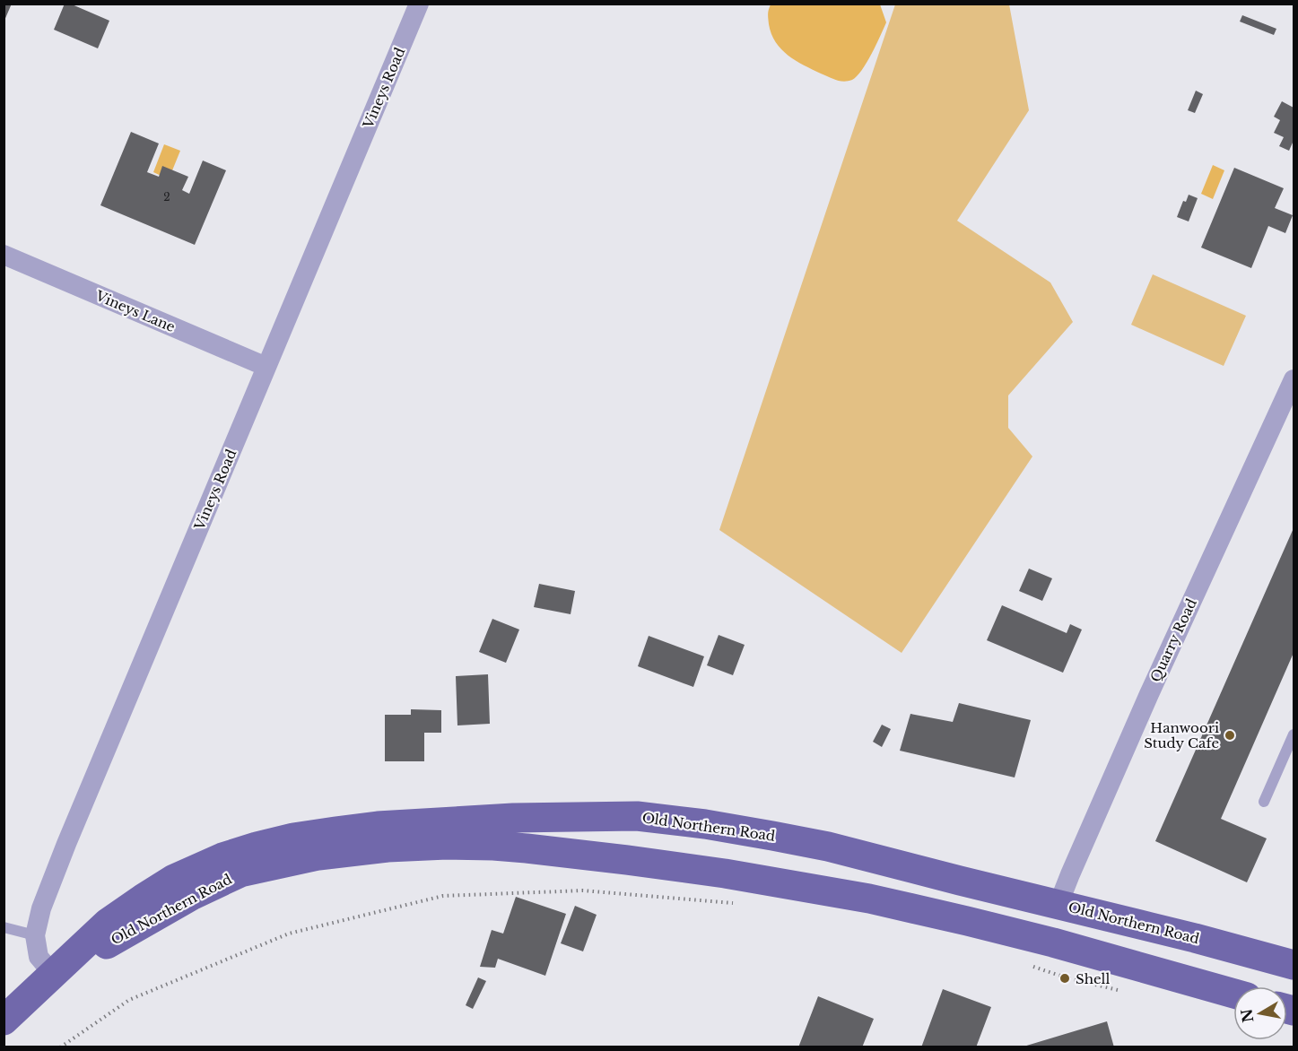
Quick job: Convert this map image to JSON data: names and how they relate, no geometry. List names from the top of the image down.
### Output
{
  "streets": {
    "main road": ["Old Northern Road"],
    "street": ["Vineys Road", "Vineys Lane", "Quarry Road"]
  },
  "crossings": [
    ["Vineys Road", "Vineys Lane"],
    ["Vineys Road", "Old Northern Road"],
    ["Quarry Road", "Old Northern Road"]
  ],
  "places": ["Hanwoori Study Cafe", "Shell"],
  "house_numbers": ["2"],
  "north": "left"
}
